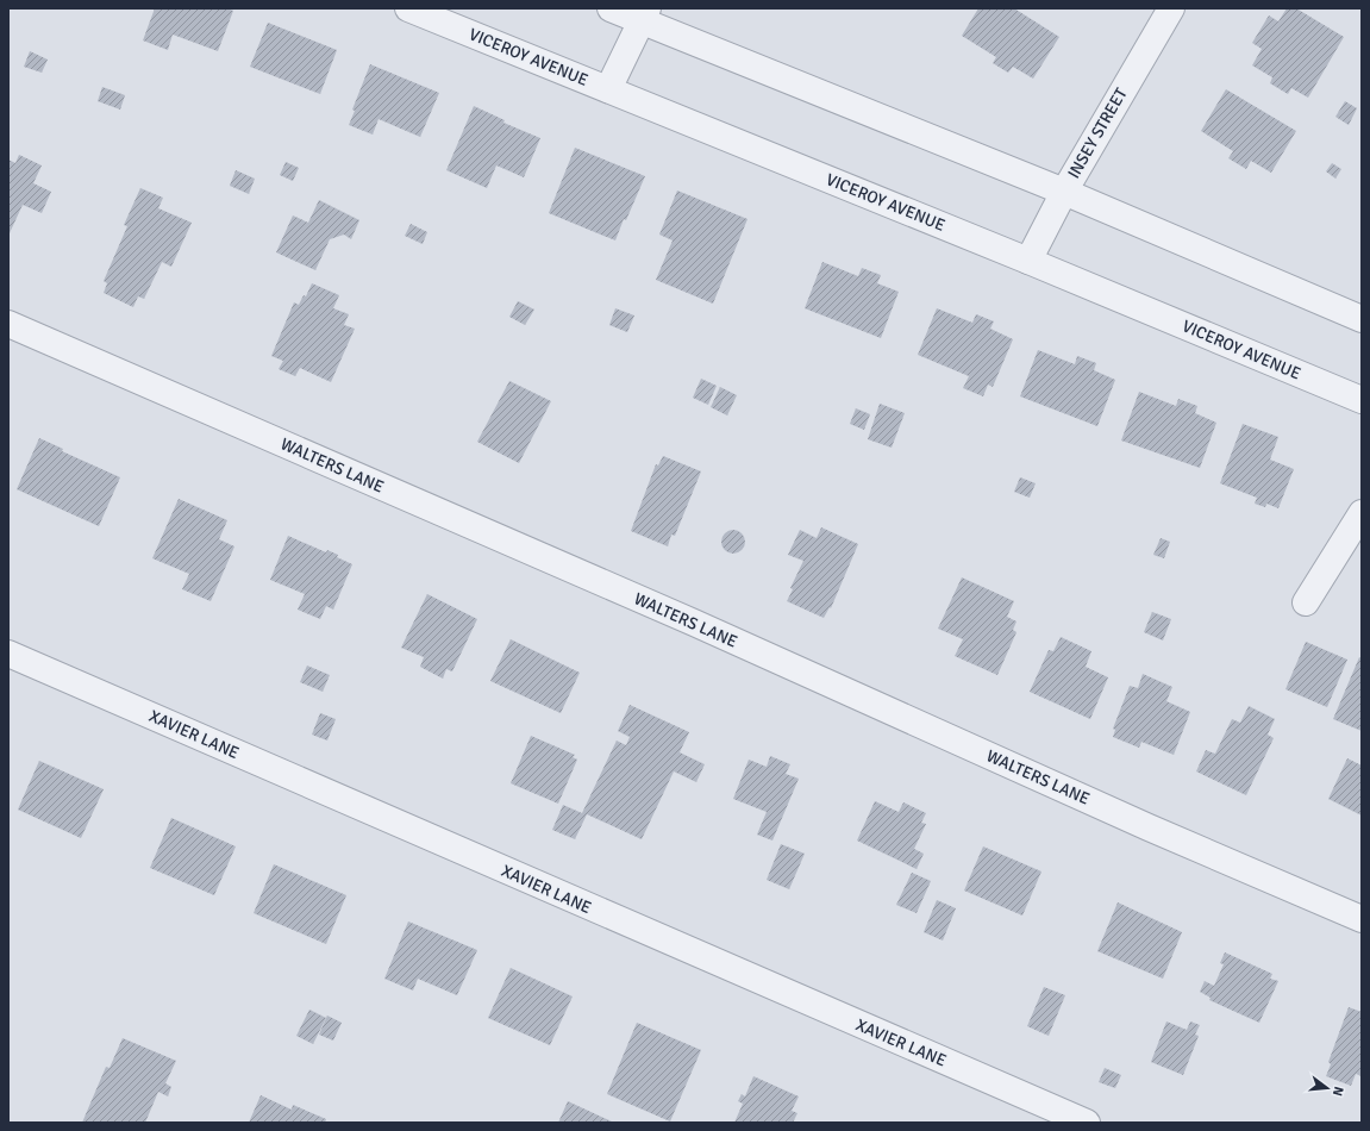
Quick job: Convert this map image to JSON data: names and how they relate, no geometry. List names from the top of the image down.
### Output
{
  "streets": {
    "street": [
      "VICEROY AVENUE",
      "INSEY STREET",
      "WALTERS LANE",
      "XAVIER LANE"
    ]
  },
  "crossings": [
    ["VICEROY AVENUE", "INSEY STREET"]
  ],
  "north": "right"
}
